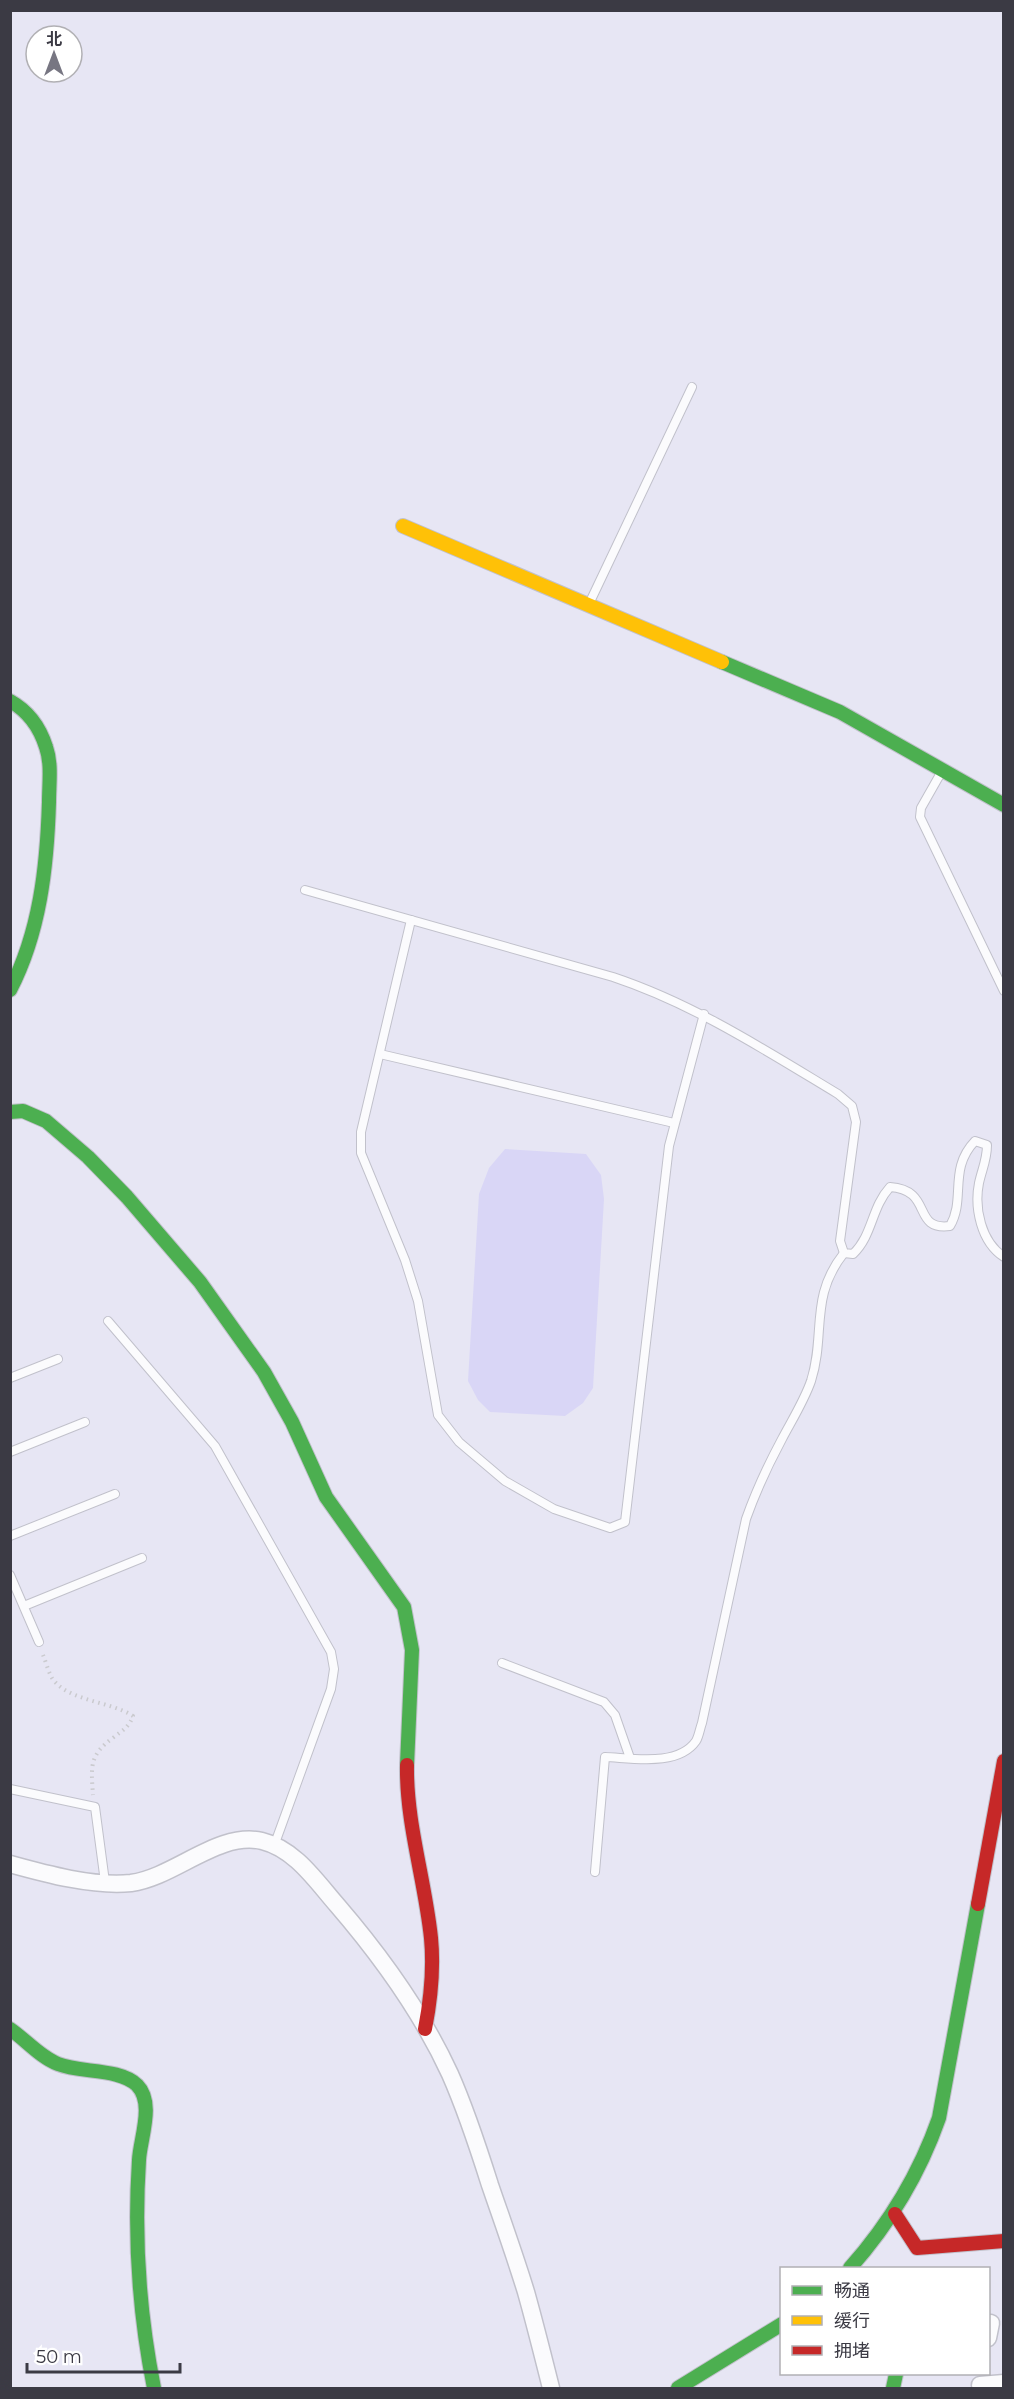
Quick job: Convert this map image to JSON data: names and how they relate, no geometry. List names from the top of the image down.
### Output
{
  "legend": ["畅通", "缓行", "拥堵"],
  "scale_bar": "50 m",
  "north": "top"
}
